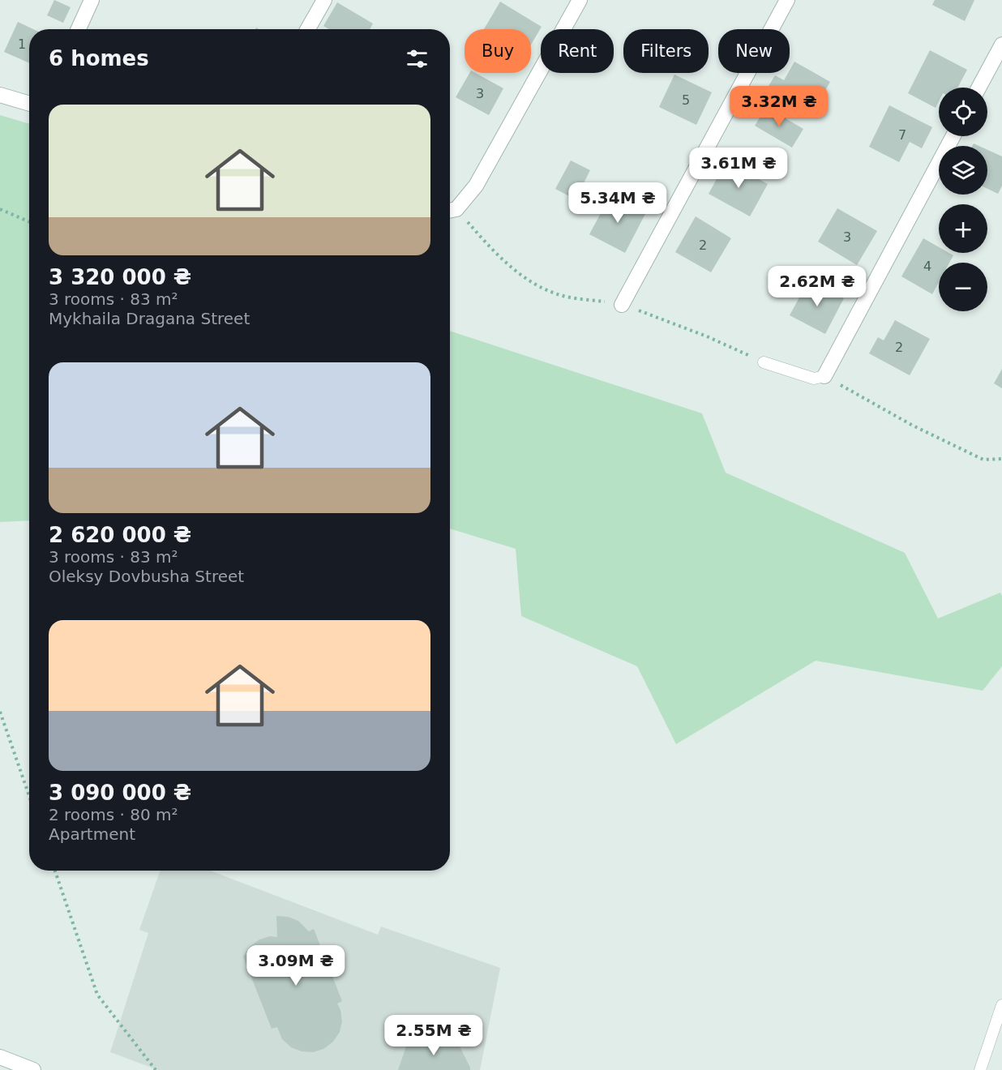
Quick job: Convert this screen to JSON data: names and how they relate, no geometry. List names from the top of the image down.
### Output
{
  "house_numbers": [
    "1",
    "3",
    "5",
    "7",
    "3",
    "2",
    "4",
    "2"
  ],
  "page": {
    "chip": [
      "Buy",
      "Rent",
      "Filters",
      "New"
    ],
    "heading": "6 homes",
    "price": [
      "3.32M ₴",
      "3.61M ₴",
      "5.34M ₴",
      "2.62M ₴",
      "3.09M ₴",
      "2.55M ₴"
    ],
    "map_buttons": ["+", "−"],
    "list": [
      {
        "name": "3 320 000 ₴",
        "note": "3 rooms · 83 m² · Mykhaila Dragana Street"
      },
      {
        "name": "2 620 000 ₴",
        "note": "3 rooms · 83 m² · Oleksy Dovbusha Street"
      },
      {
        "name": "3 090 000 ₴",
        "note": "2 rooms · 80 m² · Apartment"
      }
    ]
  }
}
